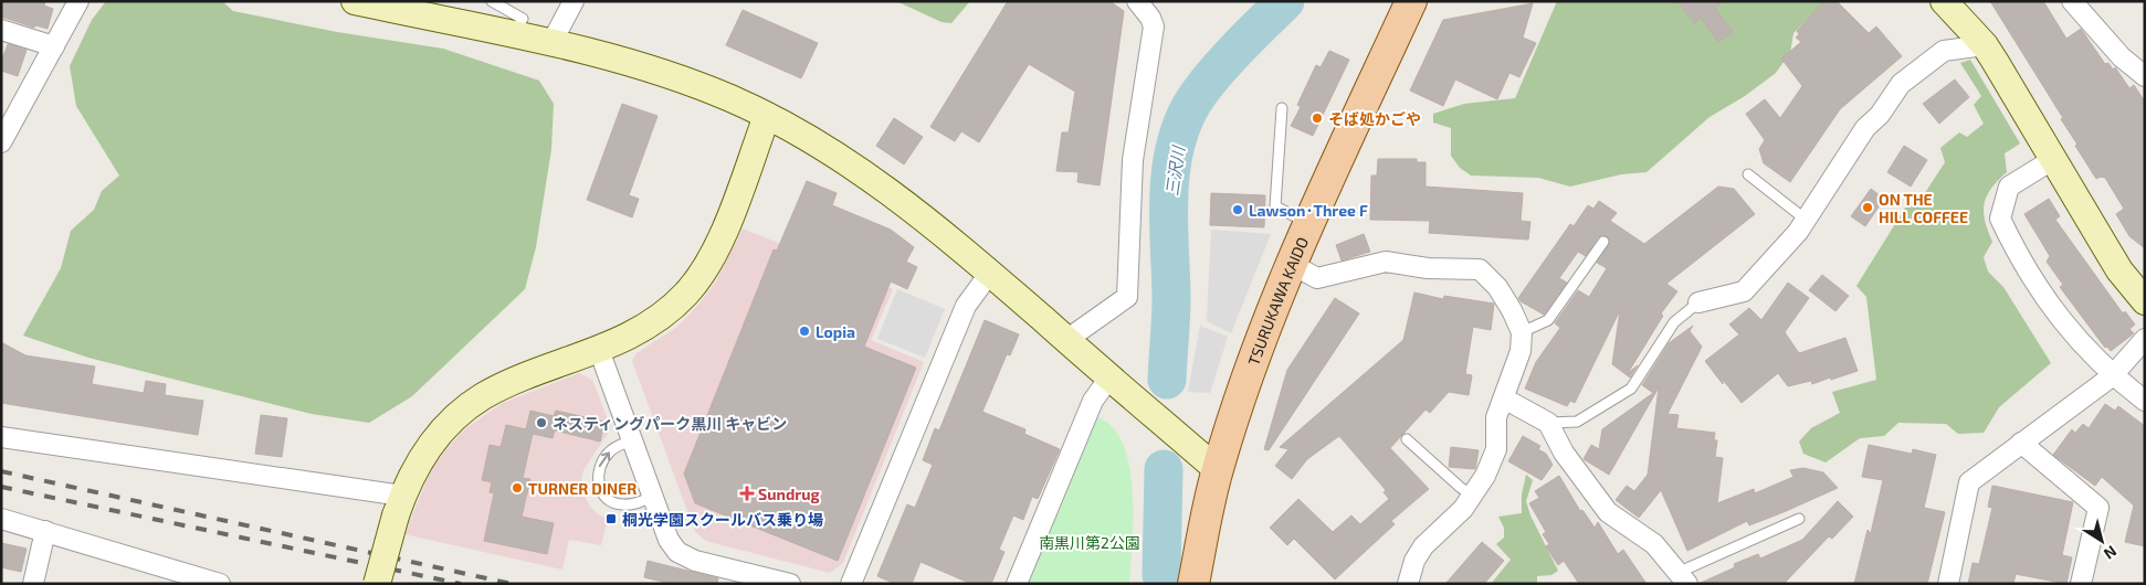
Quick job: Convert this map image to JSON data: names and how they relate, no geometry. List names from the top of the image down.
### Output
{
  "streets": {
    "main road": ["TSURUKAWA KAIDO"]
  },
  "water": ["三沢川"],
  "parks": ["南黒川第2公園"],
  "places": {
    "other": [
      "そば処かごや",
      "ON THE HILL COFFEE",
      "Lawson･Three F",
      "Lopia",
      "ネスティングパーク黒川 キャビン",
      "TURNER DINER"
    ],
    "health": ["Sundrug"],
    "transit": ["桐光学園スクールバス乗り場"]
  },
  "north": "bottom right"
}
